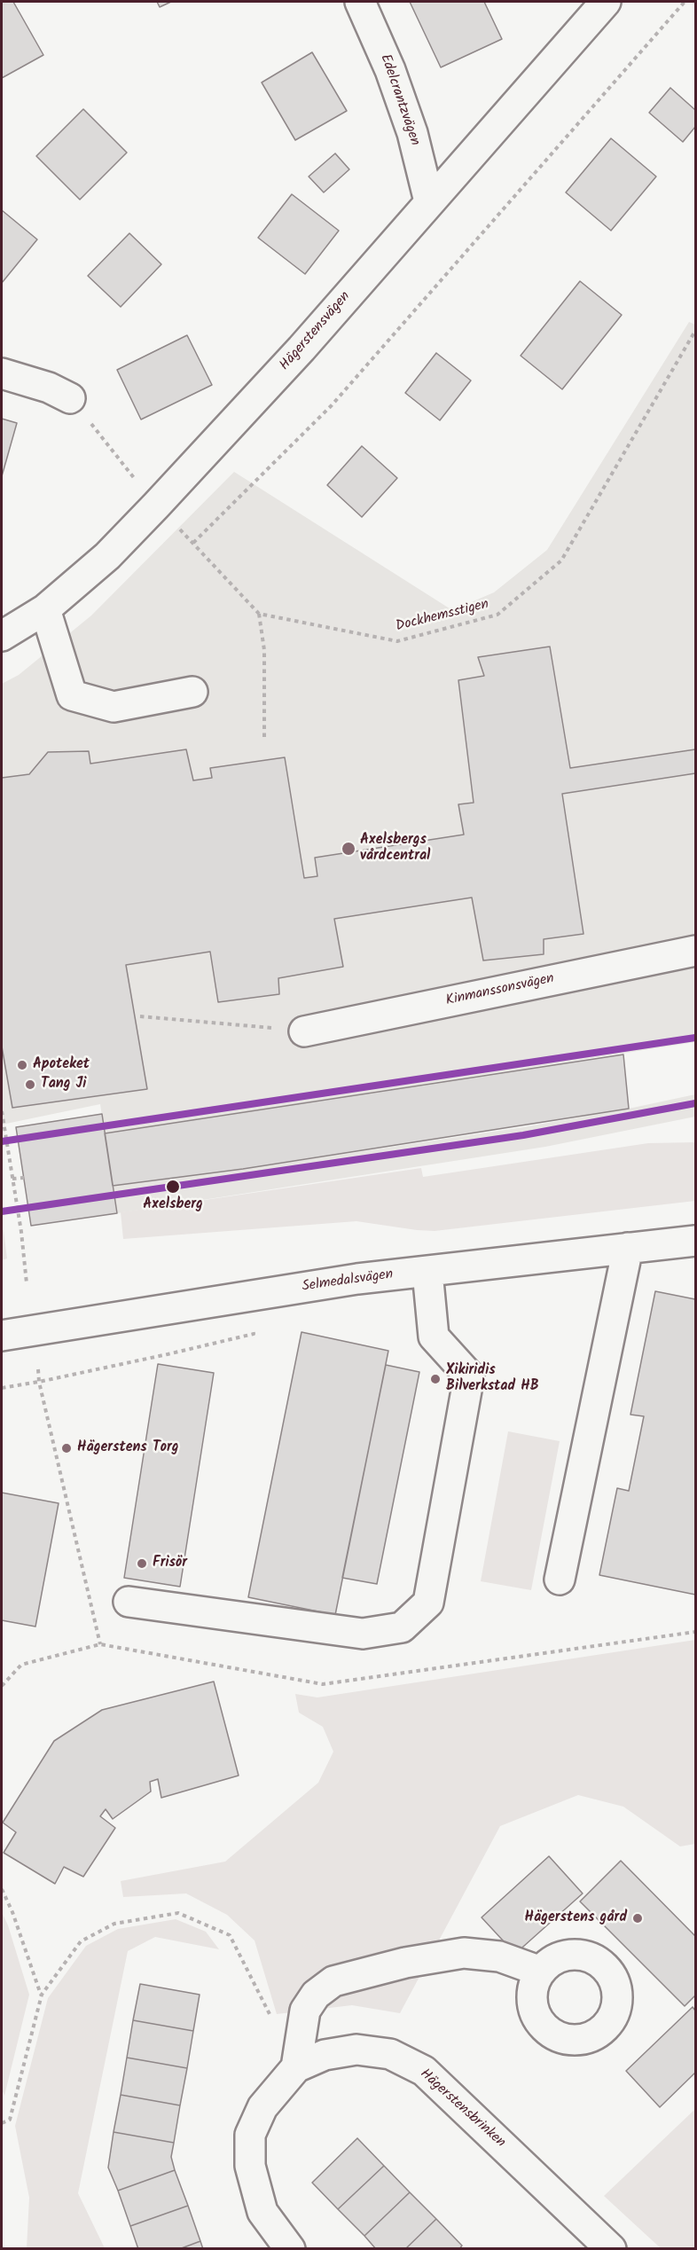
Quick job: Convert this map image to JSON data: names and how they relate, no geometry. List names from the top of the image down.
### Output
{
  "streets": {
    "street": [
      "Edelcrantzvägen",
      "Hägerstensvägen",
      "Kinmanssonsvägen",
      "Selmedalsvägen",
      "Hägerstensbrinken"
    ],
    "path": ["Dockhemsstigen"]
  },
  "crossings": [
    ["Edelcrantzvägen", "Hägerstensvägen"]
  ],
  "places": [
    "Axelsbergs vårdcentral",
    "Apoteket",
    "Tang Ji",
    "Axelsberg",
    "Xikiridis Bilverkstad HB",
    "Hägerstens Torg",
    "Frisör",
    "Hägerstens gård"
  ]
}
